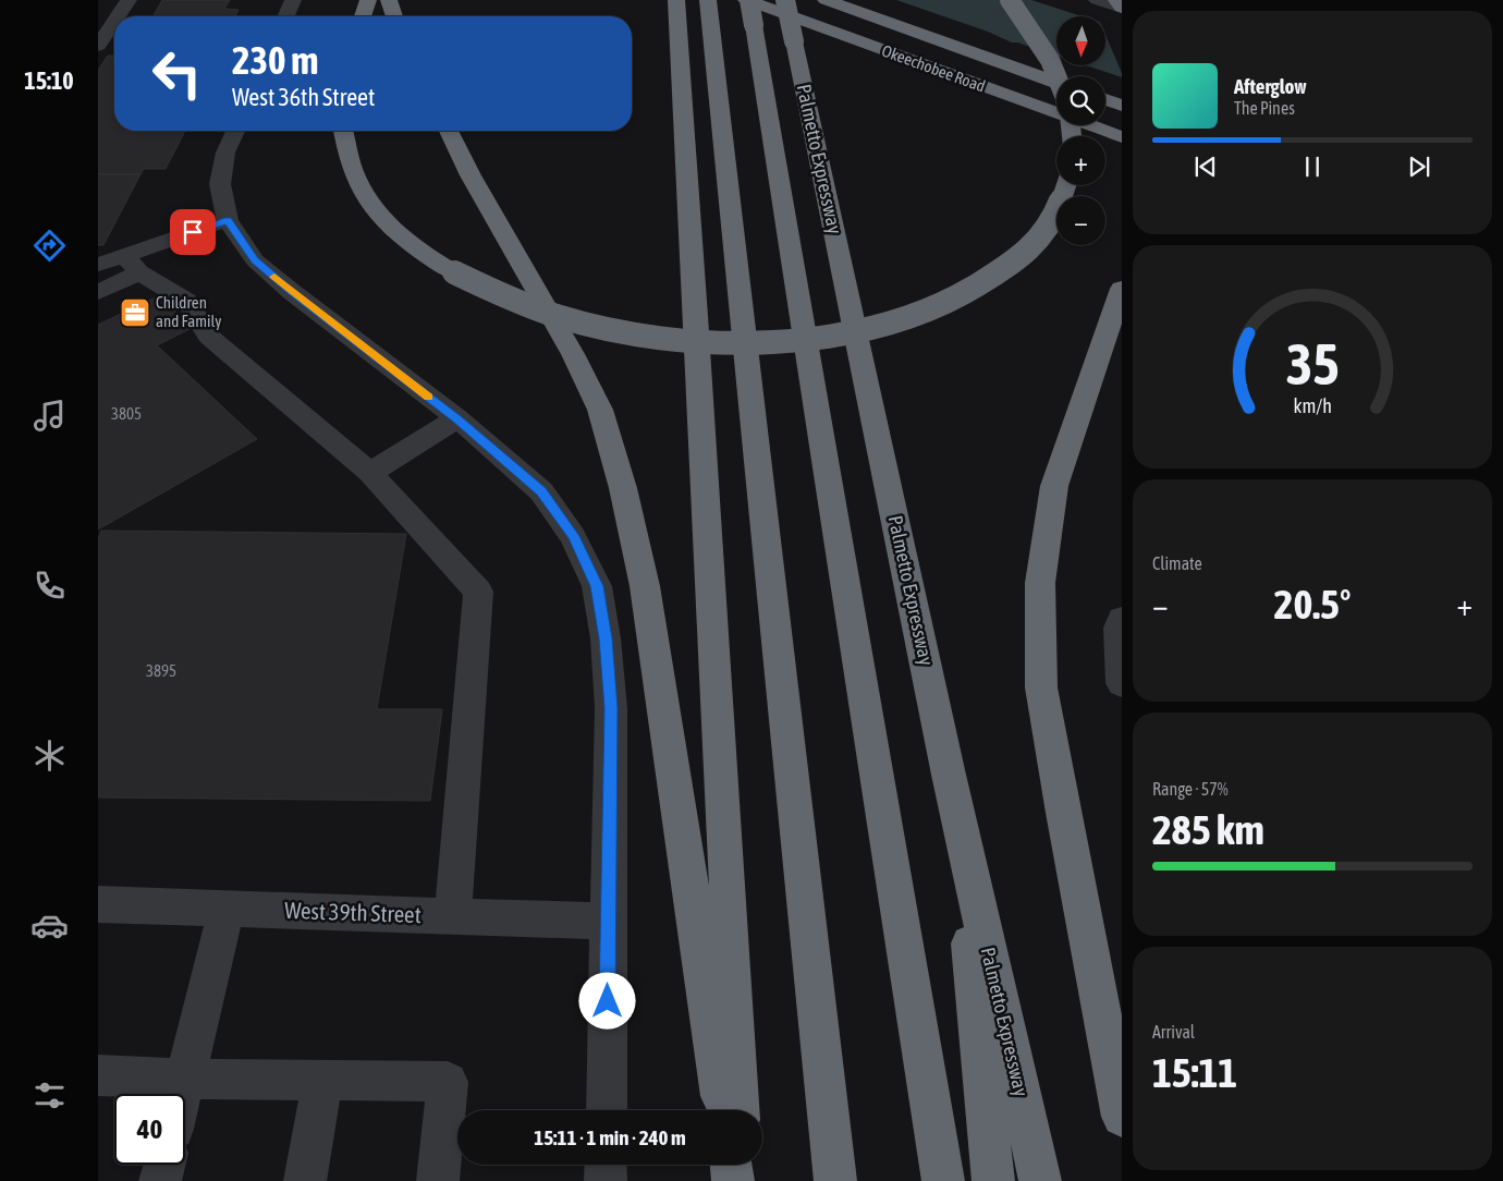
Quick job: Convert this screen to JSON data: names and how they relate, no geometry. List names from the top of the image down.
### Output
{
  "streets": {
    "highway": ["Okeechobee Road", "Palmetto Expressway"],
    "street": ["West 39th Street"]
  },
  "places": {
    "office": ["Children and Family"]
  },
  "house_numbers": ["3805", "3895"],
  "north": "bottom",
  "page": {
    "tabs": "15:10",
    "map_buttons": ["+", "−"],
    "turn": ["230 m", "West 36th Street"],
    "song": ["Afterglow", "The Pines"],
    "tile": [
      "Climate",
      ["Range · 57%", "285 km"],
      ["Arrival", "15:11"]
    ],
    "heat": ["−", "20.5°", "+"],
    "limit": "40",
    "trip": "15:11 · 1 min · 240 m",
    "gauge": ["35", "km/h"]
  }
}
